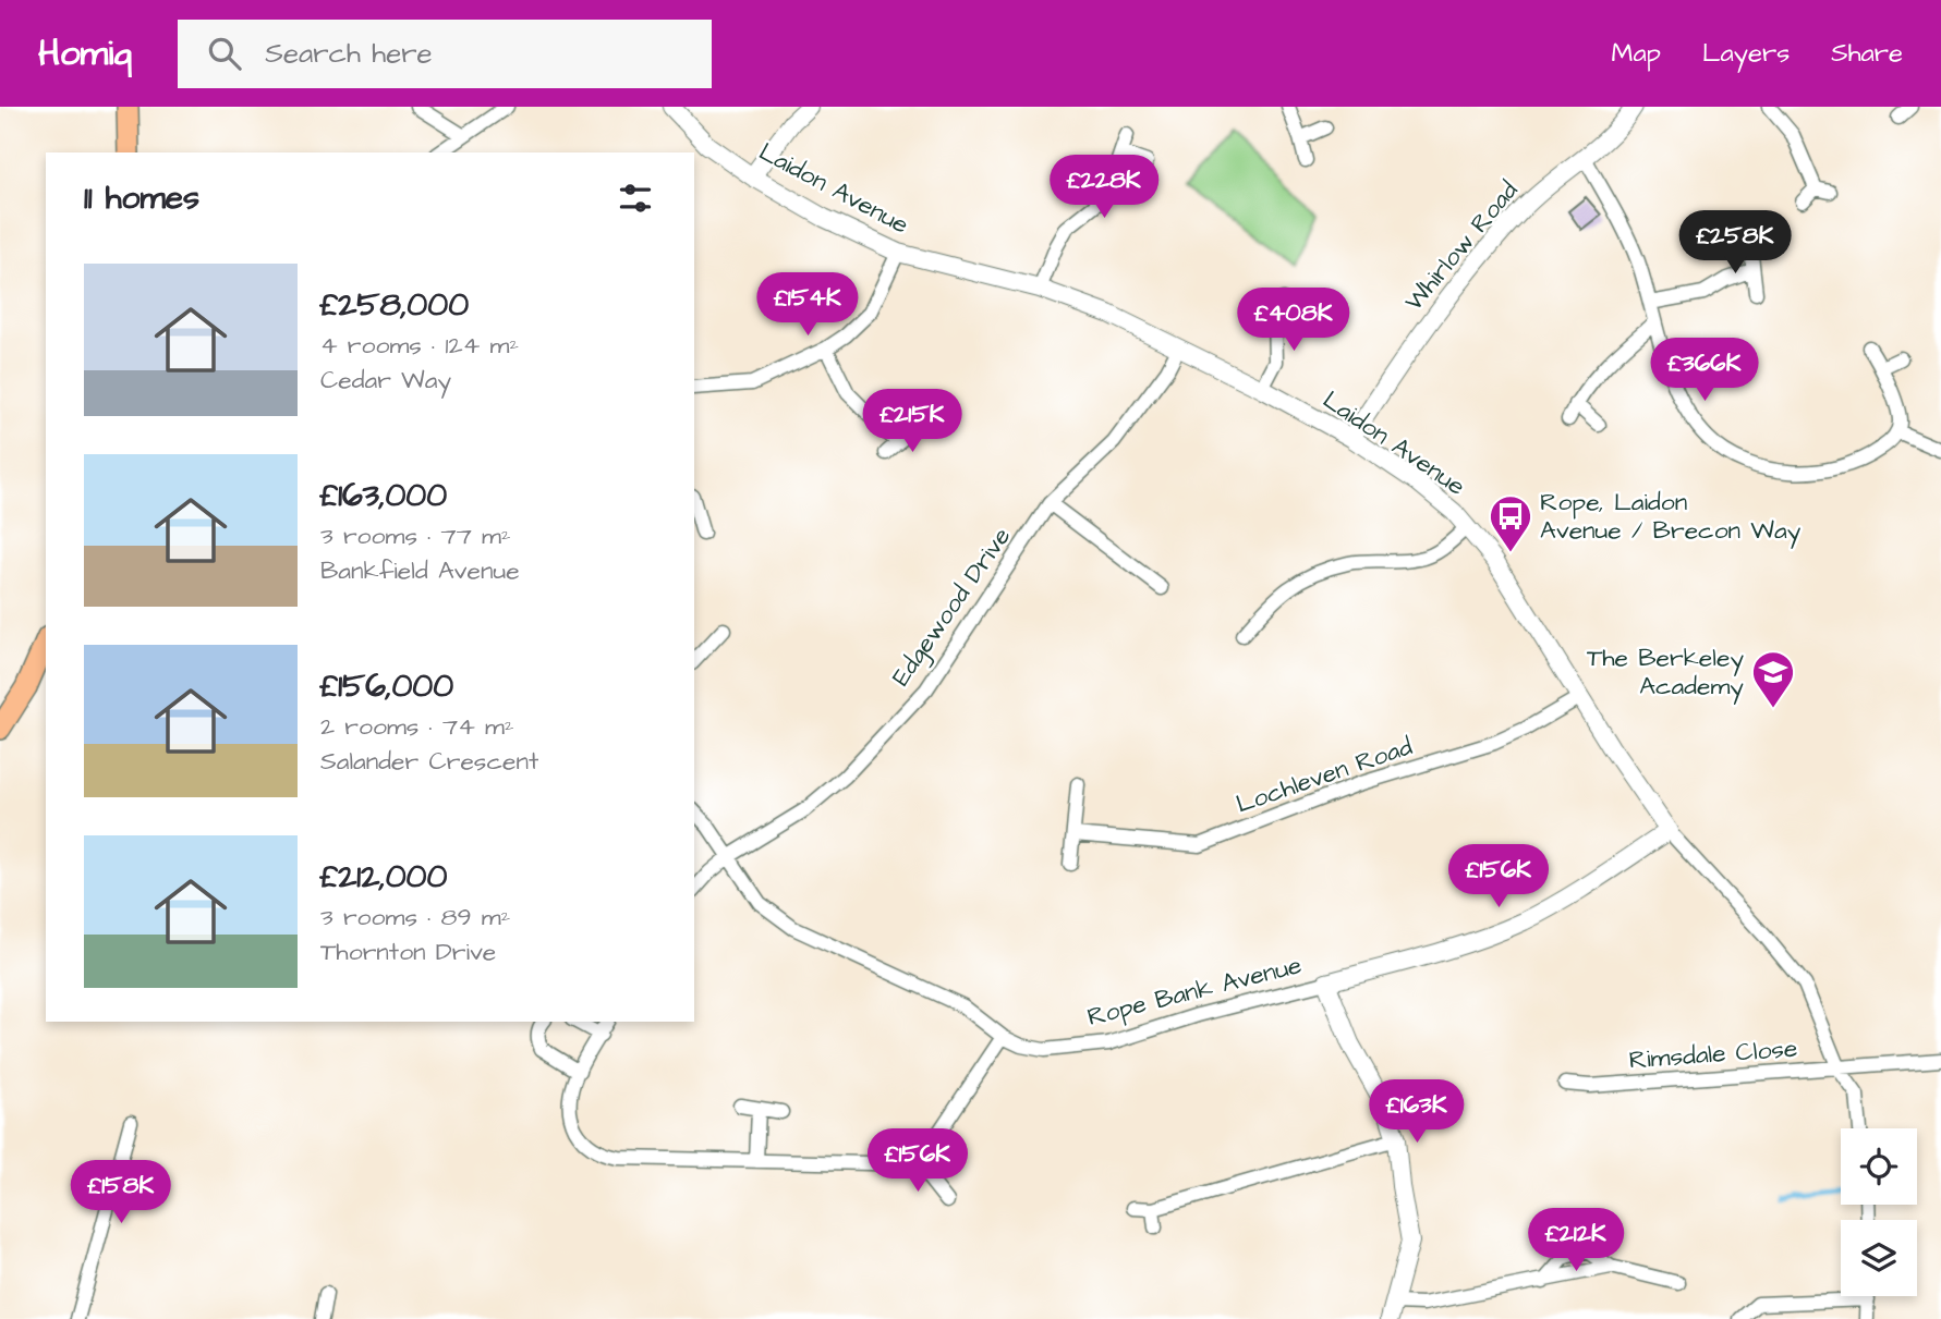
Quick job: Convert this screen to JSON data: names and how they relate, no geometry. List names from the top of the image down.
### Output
{
  "streets": {
    "street": [
      "Laidon Avenue",
      "Whirlow Road",
      "Edgewood Drive",
      "Lochleven Road",
      "Rope Bank Avenue",
      "Rimsdale Close"
    ]
  },
  "crossings": [
    ["Laidon Avenue", "Whirlow Road"],
    ["Laidon Avenue", "Edgewood Drive"],
    ["Laidon Avenue", "Lochleven Road"],
    ["Laidon Avenue", "Rope Bank Avenue"],
    ["Laidon Avenue", "Rimsdale Close"],
    ["Edgewood Drive", "Rope Bank Avenue"]
  ],
  "places": {
    "bus stop": ["Rope, Laidon Avenue / Brecon Way"],
    "school or university": ["The Berkeley Academy"]
  },
  "page": {
    "header": "Homiq",
    "search": "Search here",
    "nav": ["Map", "Layers", "Share"],
    "heading": "11 homes",
    "price": [
      "£228K",
      "£258K",
      "£154K",
      "£408K",
      "£366K",
      "£215K",
      "£156K",
      "£163K",
      "£156K",
      "£158K",
      "£212K"
    ],
    "list": [
      {
        "name": "£258,000",
        "note": "4 rooms · 124 m² · Cedar Way"
      },
      {
        "name": "£163,000",
        "note": "3 rooms · 77 m² · Bankfield Avenue"
      },
      {
        "name": "£156,000",
        "note": "2 rooms · 74 m² · Salander Crescent"
      },
      {
        "name": "£212,000",
        "note": "3 rooms · 89 m² · Thornton Drive"
      }
    ]
  }
}
